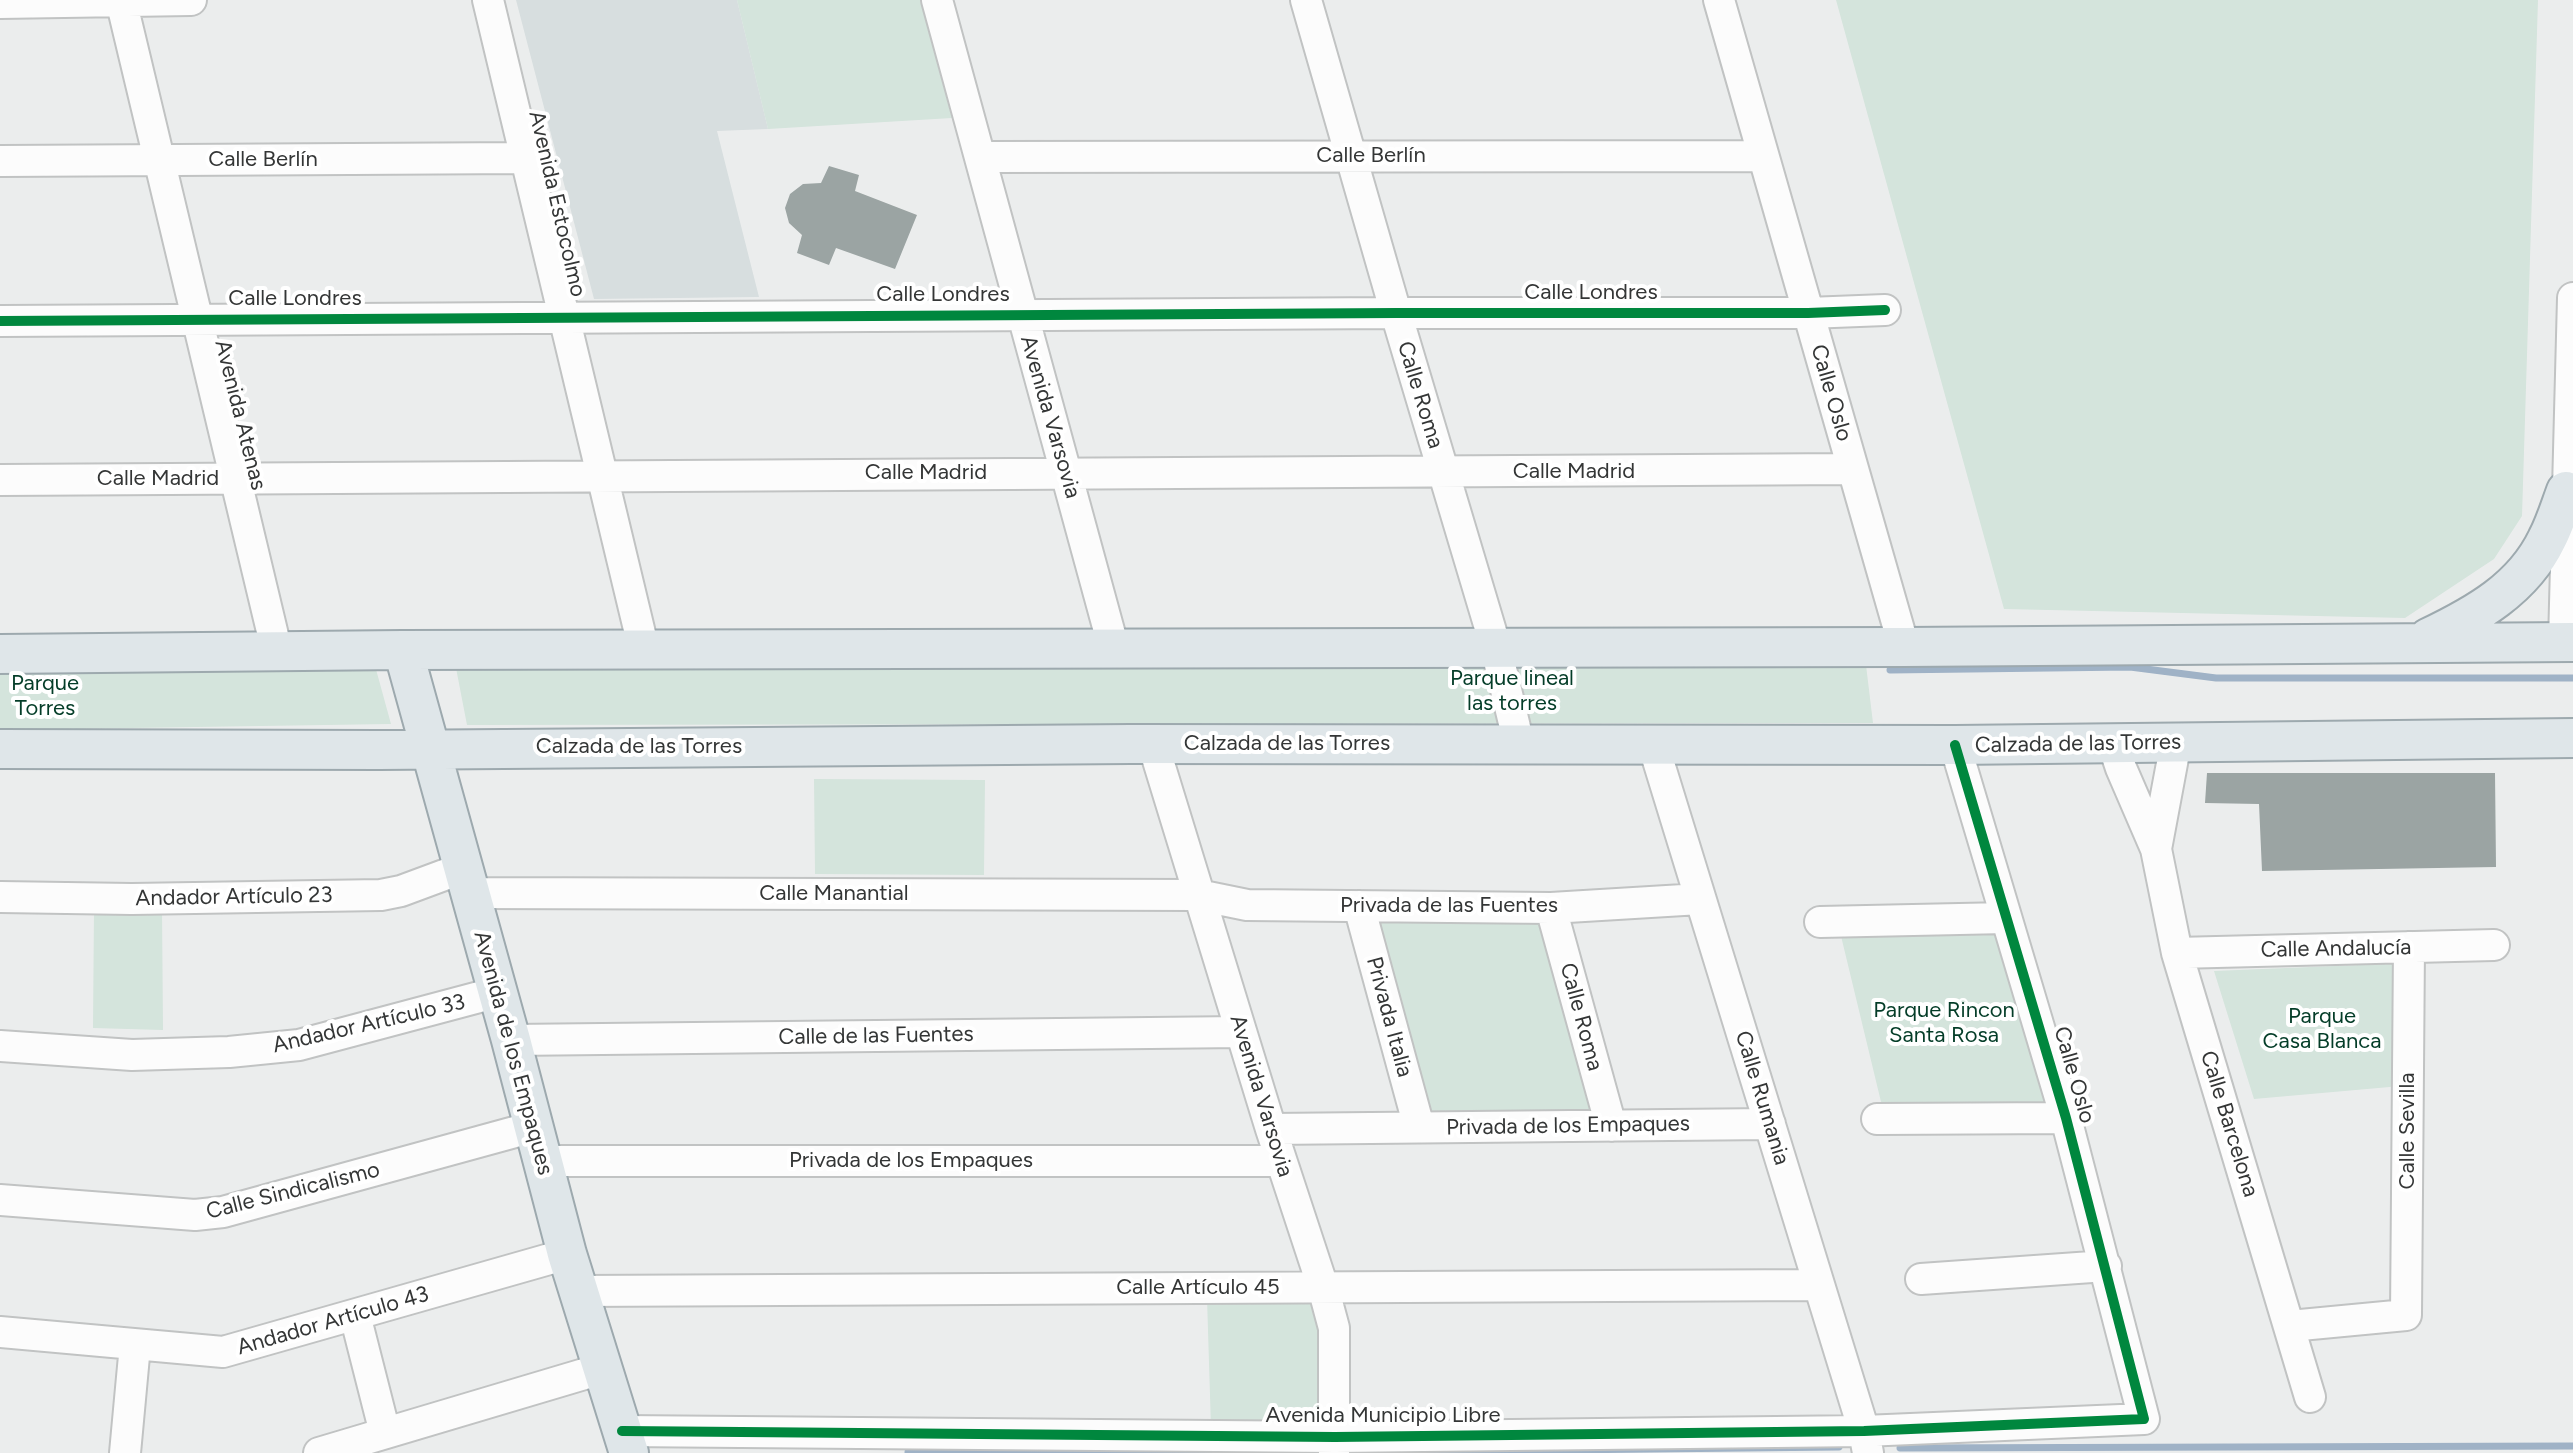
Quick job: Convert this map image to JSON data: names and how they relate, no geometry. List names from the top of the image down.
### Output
{
  "streets": {
    "main road": ["Calzada de las Torres", "Avenida de los Empaques"],
    "street": [
      "Calle Berlín",
      "Avenida Estocolmo",
      "Calle Londres",
      "Calle Oslo",
      "Calle Roma",
      "Avenida Atenas",
      "Avenida Varsovia",
      "Calle Madrid",
      "Calle Manantial",
      "Andador Artículo 23",
      "Privada de las Fuentes",
      "Calle Andalucía",
      "Privada Italia",
      "Andador Artículo 33",
      "Calle de las Fuentes",
      "Calle Rumania",
      "Calle Barcelona",
      "Privada de los Empaques",
      "Calle Sevilla",
      "Calle Sindicalismo",
      "Calle Artículo 45",
      "Andador Artículo 43",
      "Avenida Municipio Libre"
    ]
  },
  "crossings": [
    ["Calle Berlín", "Avenida Estocolmo"],
    ["Calle Berlín", "Calle Oslo"],
    ["Calle Berlín", "Calle Roma"],
    ["Calle Berlín", "Avenida Atenas"],
    ["Calle Berlín", "Avenida Varsovia"],
    ["Avenida Estocolmo", "Calle Londres"],
    ["Avenida Estocolmo", "Calle Madrid"],
    ["Calle Londres", "Calle Oslo"],
    ["Calle Londres", "Calle Roma"],
    ["Calle Londres", "Avenida Atenas"],
    ["Calle Londres", "Avenida Varsovia"],
    ["Calle Oslo", "Calle Madrid"],
    ["Calle Oslo", "Calzada de las Torres"],
    ["Calle Oslo", "Avenida Municipio Libre"],
    ["Calle Roma", "Calle Madrid"],
    ["Calle Roma", "Calzada de las Torres"],
    ["Calle Roma", "Privada de las Fuentes"],
    ["Calle Roma", "Privada de los Empaques"],
    ["Avenida Atenas", "Calle Madrid"],
    ["Avenida Varsovia", "Calle Madrid"],
    ["Avenida Varsovia", "Calzada de las Torres"],
    ["Avenida Varsovia", "Calle Manantial"],
    ["Avenida Varsovia", "Privada de las Fuentes"],
    ["Avenida Varsovia", "Calle de las Fuentes"],
    ["Avenida Varsovia", "Privada de los Empaques"],
    ["Avenida Varsovia", "Calle Artículo 45"],
    ["Avenida Varsovia", "Avenida Municipio Libre"],
    ["Calzada de las Torres", "Avenida de los Empaques"],
    ["Calzada de las Torres", "Calle Rumania"],
    ["Calzada de las Torres", "Calle Barcelona"],
    ["Calle Manantial", "Andador Artículo 23"],
    ["Calle Manantial", "Privada de las Fuentes"],
    ["Calle Manantial", "Avenida de los Empaques"],
    ["Andador Artículo 23", "Avenida de los Empaques"],
    ["Privada de las Fuentes", "Privada Italia"],
    ["Privada de las Fuentes", "Calle Rumania"],
    ["Calle Andalucía", "Calle Barcelona"],
    ["Calle Andalucía", "Calle Sevilla"],
    ["Privada Italia", "Privada de los Empaques"],
    ["Andador Artículo 33", "Avenida de los Empaques"],
    ["Calle de las Fuentes", "Avenida de los Empaques"],
    ["Avenida de los Empaques", "Privada de los Empaques"],
    ["Avenida de los Empaques", "Calle Sindicalismo"],
    ["Avenida de los Empaques", "Calle Artículo 45"],
    ["Avenida de los Empaques", "Andador Artículo 43"],
    ["Avenida de los Empaques", "Avenida Municipio Libre"],
    ["Calle Rumania", "Privada de los Empaques"],
    ["Calle Rumania", "Calle Artículo 45"],
    ["Calle Rumania", "Avenida Municipio Libre"],
    ["Calle Barcelona", "Calle Sevilla"],
    ["Privada de los Empaques", "Calle Sindicalismo"]
  ],
  "parks": [
    "Parque lineal las torres",
    "Parque Torres",
    "Parque Rincon Santa Rosa",
    "Parque Casa Blanca"
  ]
}
